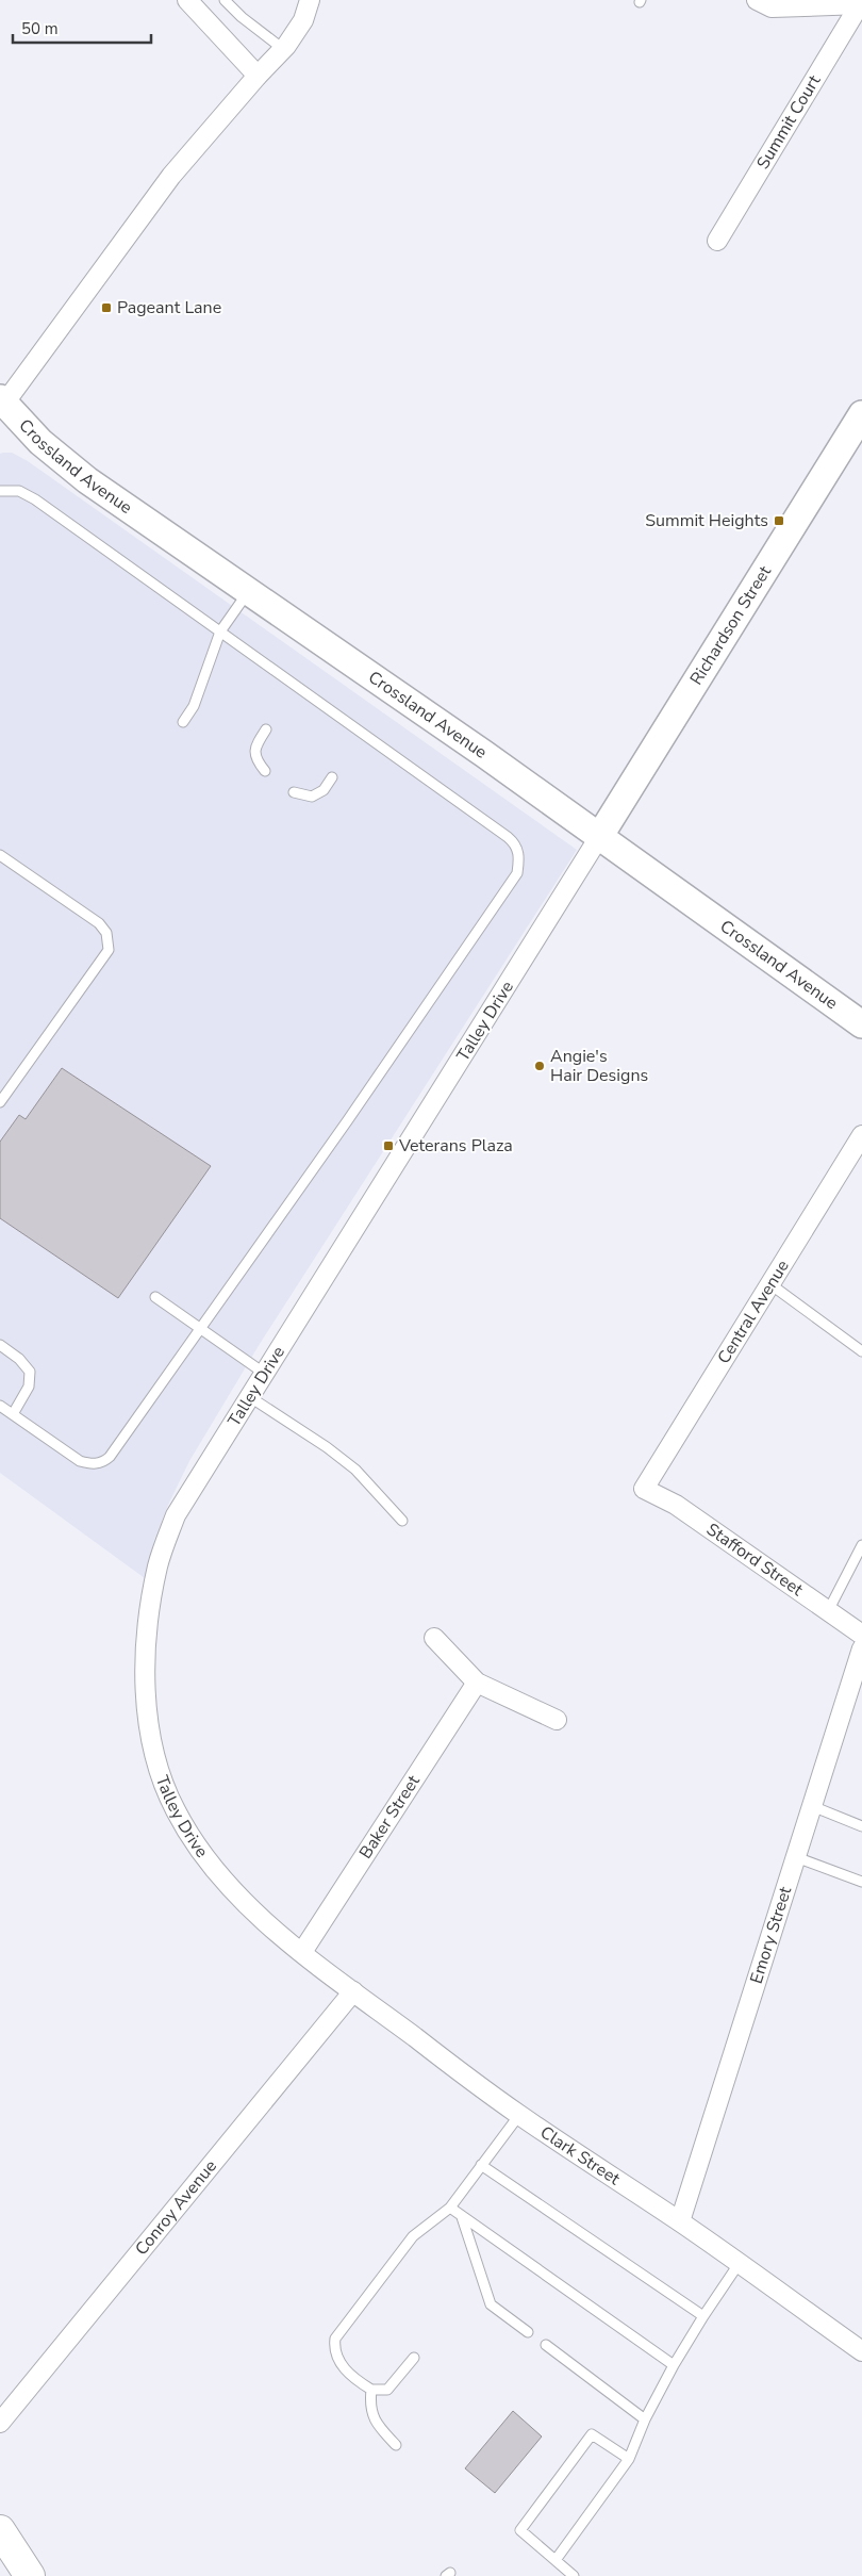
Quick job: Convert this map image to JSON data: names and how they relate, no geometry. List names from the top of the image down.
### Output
{
  "streets": {
    "main road": ["Crossland Avenue", "Richardson Street"],
    "street": [
      "Summit Court",
      "Talley Drive",
      "Central Avenue",
      "Stafford Street",
      "Baker Street",
      "Emory Street",
      "Clark Street",
      "Conroy Avenue"
    ]
  },
  "crossings": [
    ["Crossland Avenue", "Richardson Street"],
    ["Crossland Avenue", "Talley Drive"],
    ["Richardson Street", "Talley Drive"],
    ["Talley Drive", "Baker Street"],
    ["Talley Drive", "Clark Street"],
    ["Central Avenue", "Stafford Street"],
    ["Baker Street", "Clark Street"],
    ["Emory Street", "Clark Street"],
    ["Clark Street", "Conroy Avenue"]
  ],
  "places": {
    "transit": ["Pageant Lane", "Summit Heights", "Veterans Plaza"],
    "other": ["Angie's Hair Designs"]
  },
  "scale_bar": "50 m"
}
